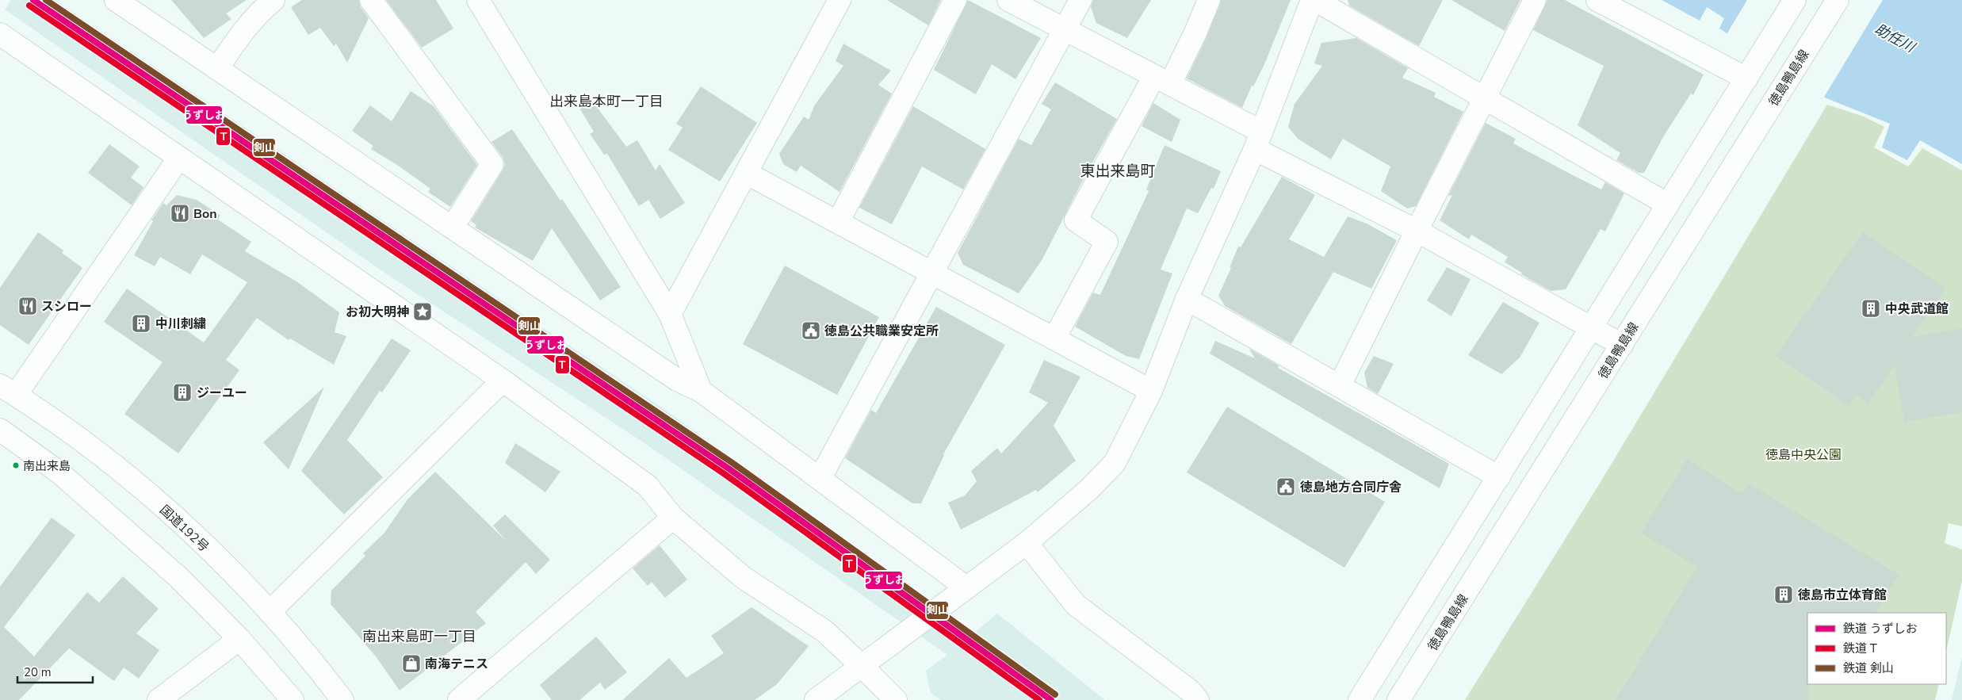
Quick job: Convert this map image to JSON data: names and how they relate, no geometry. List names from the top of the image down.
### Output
{
  "streets": {
    "main road": ["徳島鴨島線", "国道192号"]
  },
  "districts": ["出来島本町一丁目", "東出来島町", "南出来島町一丁目"],
  "water": ["助任川"],
  "parks": ["徳島中央公園"],
  "places": {
    "restaurant": ["Bon", "スシロー"],
    "building": [
      "中央武道館",
      "中川刺繍",
      "ジーユー",
      "徳島市立体育館"
    ],
    "place": ["お初大明神"],
    "public building": ["徳島公共職業安定所", "徳島地方合同庁舎"],
    "other": ["南出来島"],
    "shop": ["南海テニス"]
  },
  "lines": ["rail line うずしお", "rail line 剣山", "rail line T"],
  "legend": ["鉄道 うずしお", "鉄道 T", "鉄道 剣山"],
  "scale_bar": "20 m"
}
